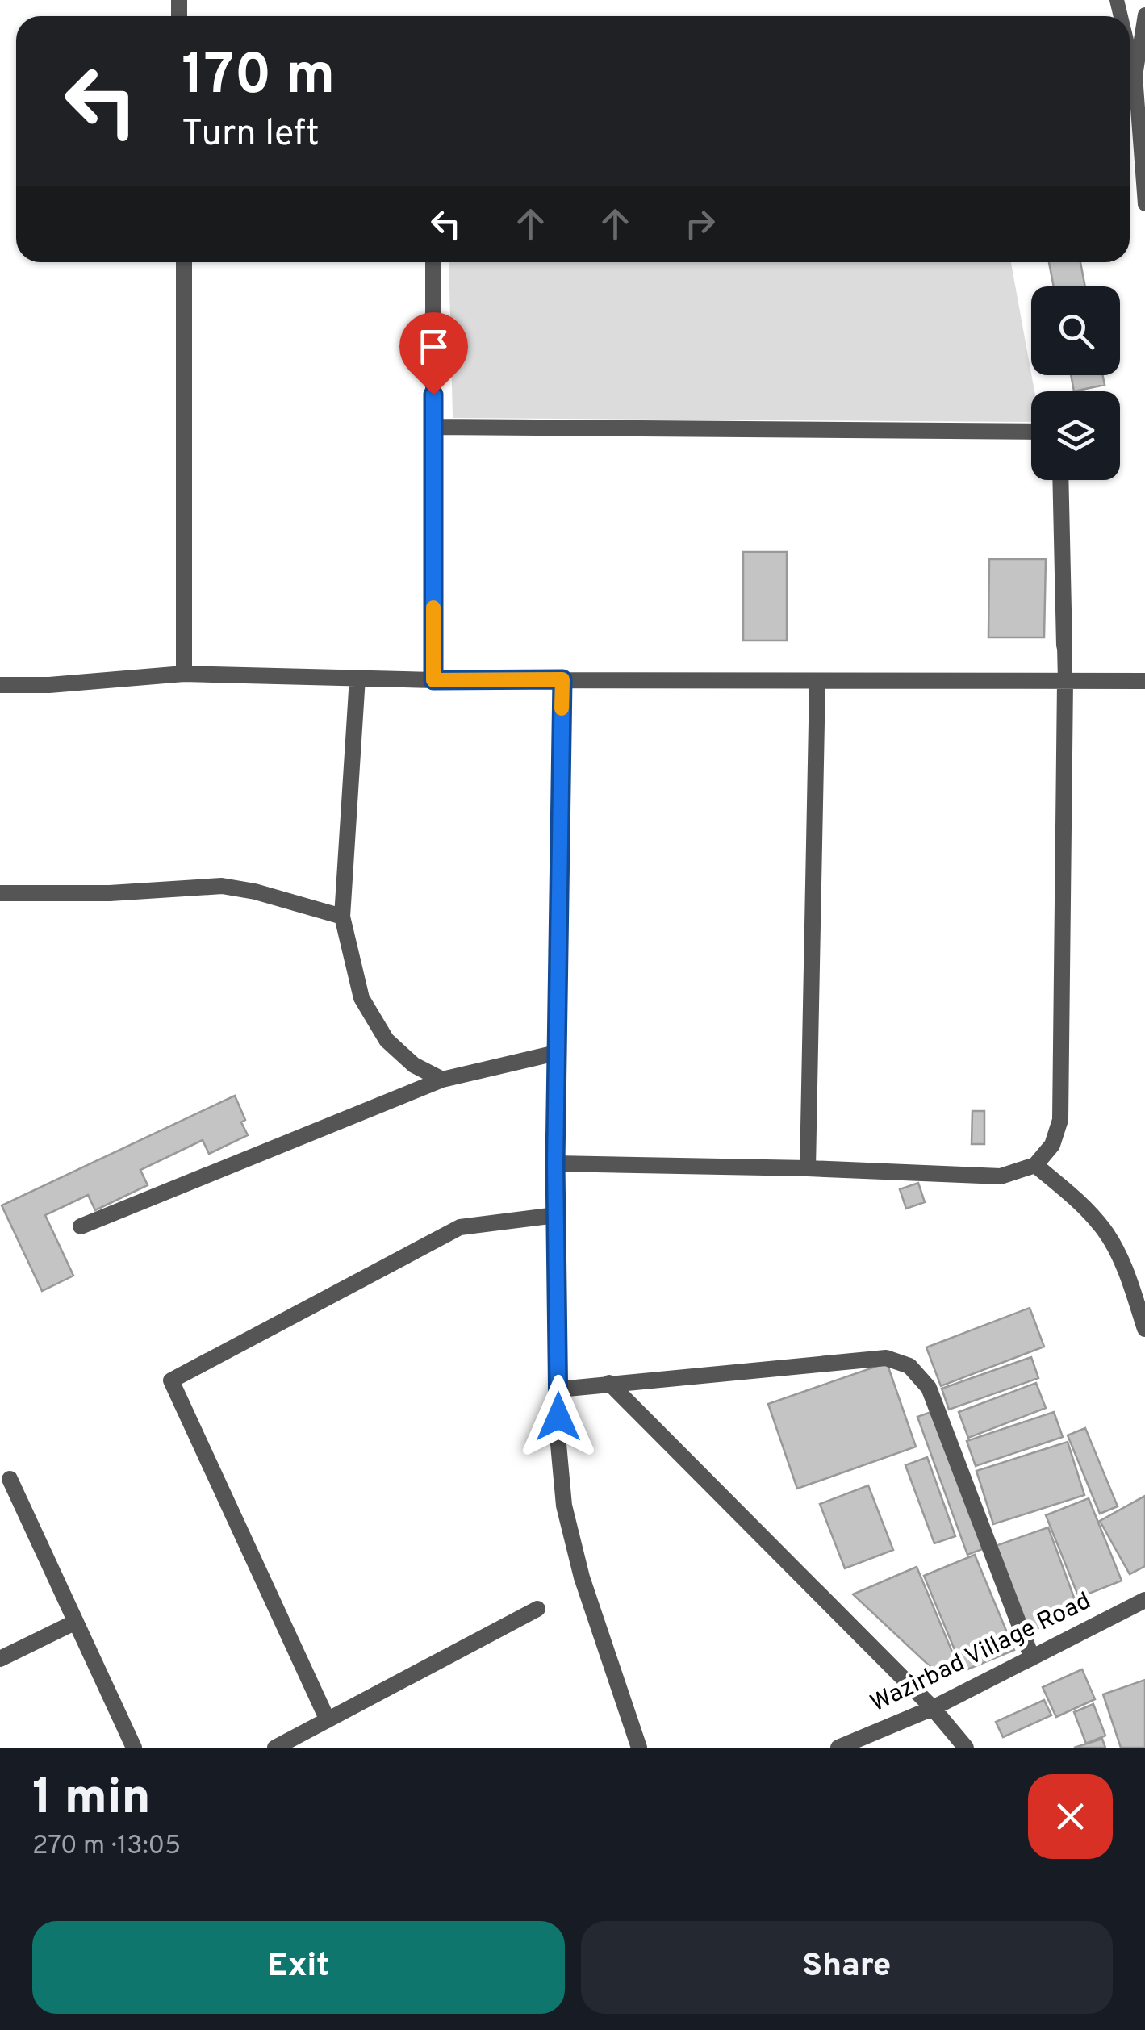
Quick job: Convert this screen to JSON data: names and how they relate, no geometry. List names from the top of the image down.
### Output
{
  "streets": {
    "street": ["Wazirbad Village Road"]
  },
  "page": {
    "turn": ["170 m", "Turn left"],
    "heading": ["1 min", "270 m · 13:05"],
    "buttons": ["Exit", "Share"]
  }
}
